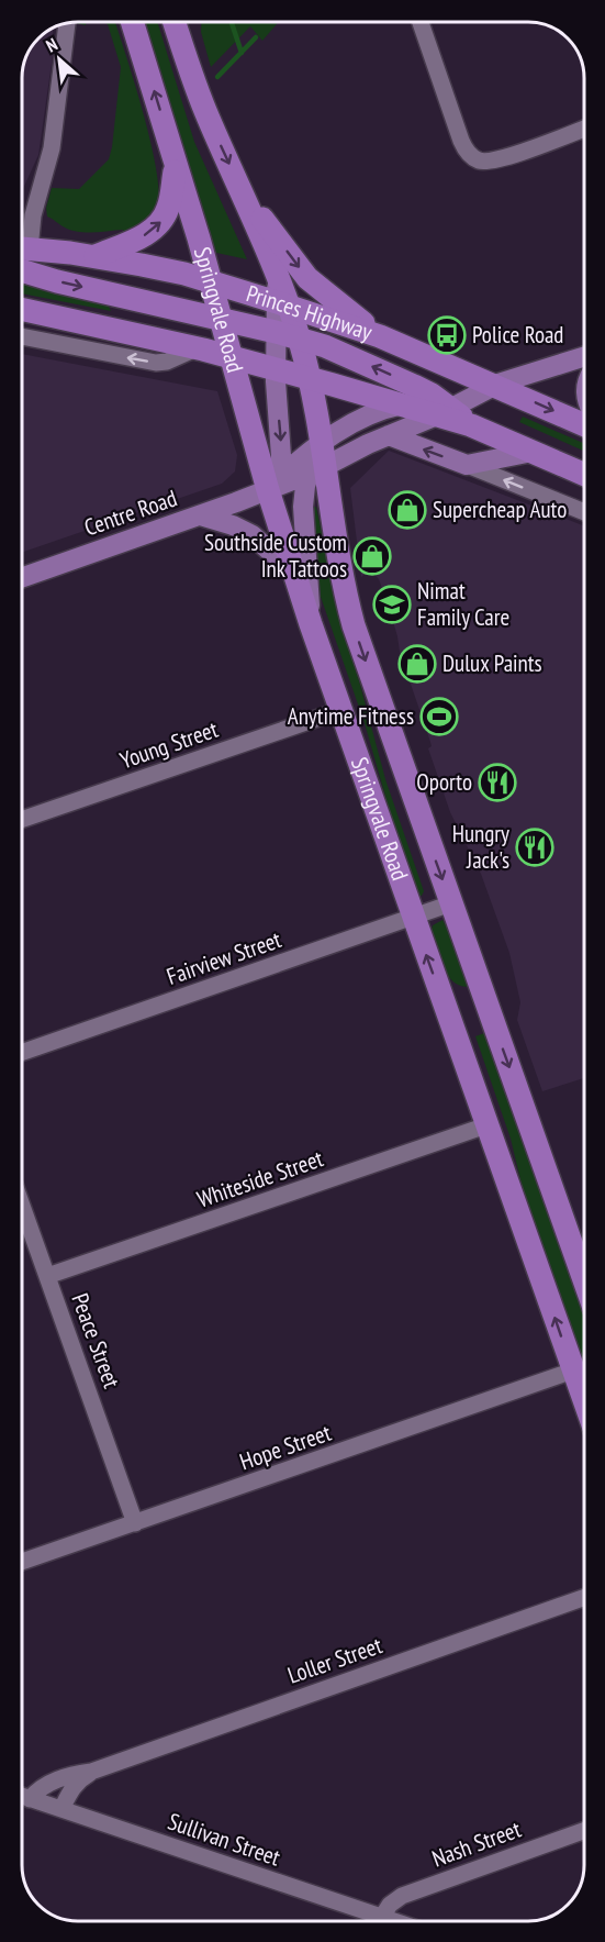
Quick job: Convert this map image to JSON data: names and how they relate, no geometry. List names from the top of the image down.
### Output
{
  "streets": {
    "highway": ["Springvale Road", "Princes Highway"],
    "main road": ["Centre Road"],
    "street": [
      "Young Street",
      "Fairview Street",
      "Whiteside Street",
      "Peace Street",
      "Hope Street",
      "Loller Street",
      "Sullivan Street",
      "Nash Street"
    ]
  },
  "crossings": [
    ["Springvale Road", "Princes Highway"],
    ["Springvale Road", "Centre Road"],
    ["Springvale Road", "Young Street"],
    ["Springvale Road", "Fairview Street"],
    ["Springvale Road", "Whiteside Street"],
    ["Springvale Road", "Hope Street"],
    ["Princes Highway", "Centre Road"],
    ["Whiteside Street", "Peace Street"],
    ["Peace Street", "Hope Street"],
    ["Loller Street", "Sullivan Street"],
    ["Sullivan Street", "Nash Street"]
  ],
  "places": {
    "bus stop": ["Police Road"],
    "shop": ["Supercheap Auto", "Southside Custom Ink Tattoos", "Dulux Paints"],
    "school or university": ["Nimat Family Care"],
    "sports": ["Anytime Fitness"],
    "restaurant": ["Oporto", "Hungry Jack's"]
  },
  "north": "top left"
}
